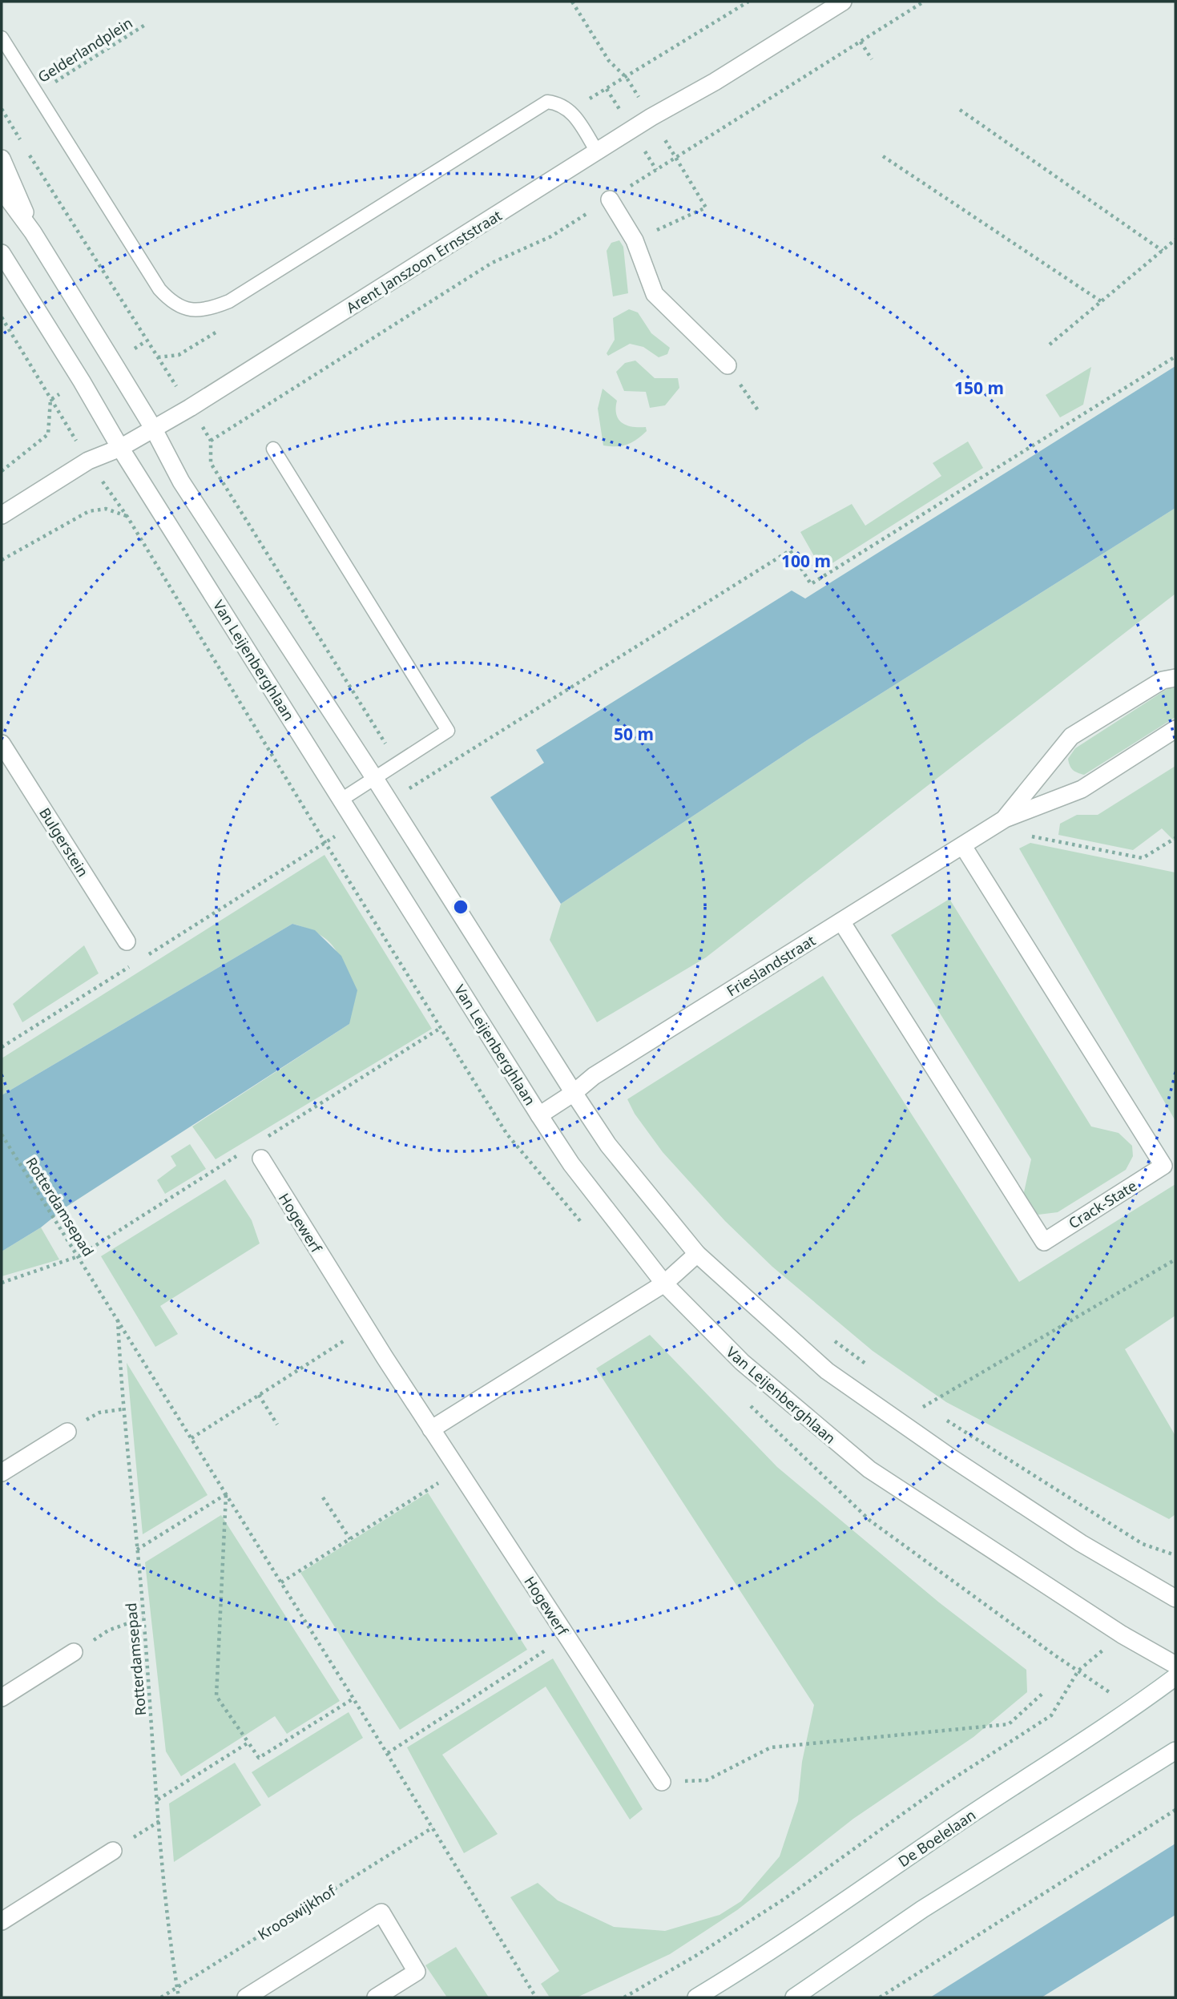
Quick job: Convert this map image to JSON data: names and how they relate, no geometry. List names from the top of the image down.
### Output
{
  "streets": {
    "street": [
      "Arent Janszoon Ernststraat",
      "Van Leijenberghlaan",
      "Bulgerstein",
      "Frieslandstraat",
      "Crack-State",
      "Hogewerf",
      "De Boelelaan"
    ],
    "path": ["Gelderlandplein", "Rotterdamsepad", "Krooswijkhof"]
  },
  "crossings": [
    ["Arent Janszoon Ernststraat", "Van Leijenberghlaan"],
    ["Van Leijenberghlaan", "Frieslandstraat"],
    ["Frieslandstraat", "Crack-State"],
    ["Rotterdamsepad", "Krooswijkhof"]
  ],
  "rings": ["150 m", "100 m", "50 m"]
}
